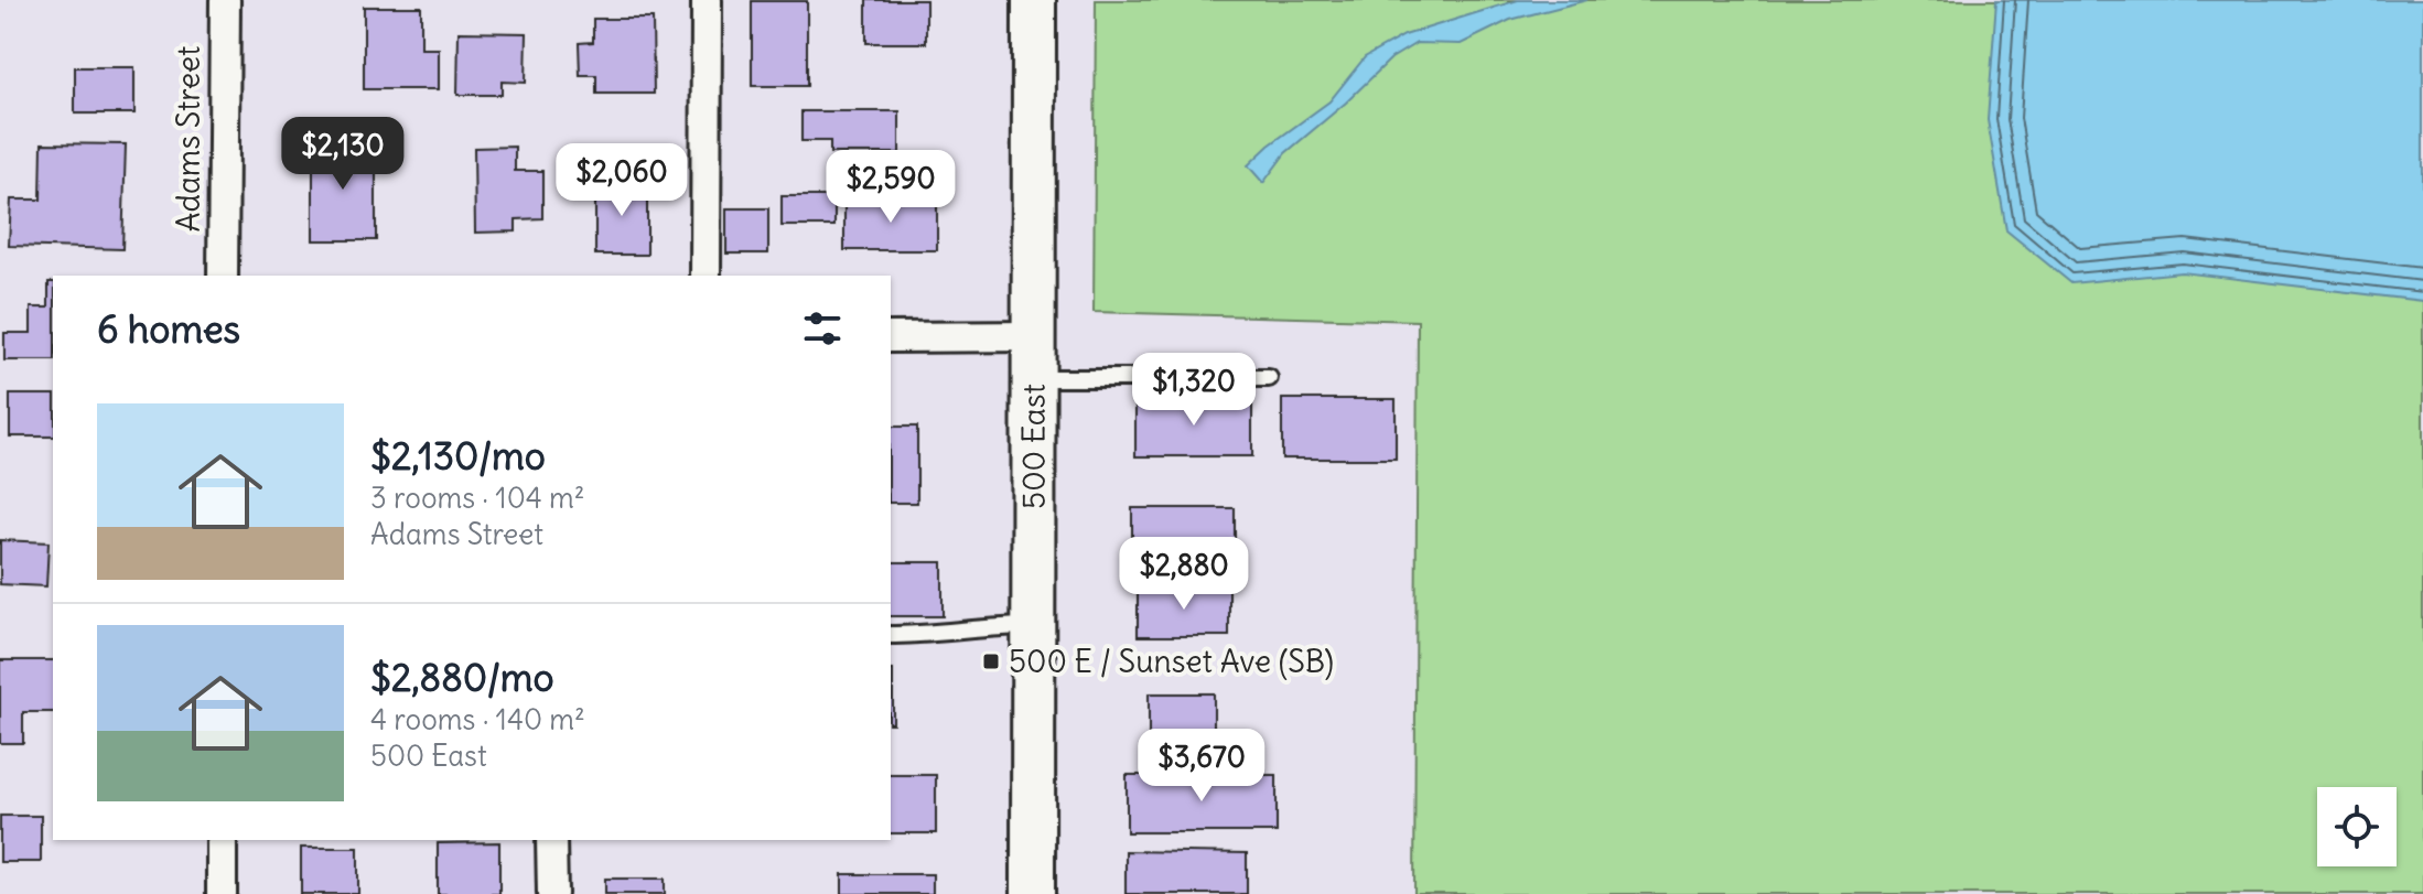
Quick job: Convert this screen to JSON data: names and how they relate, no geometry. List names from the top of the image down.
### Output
{
  "streets": {
    "street": ["Adams Street", "500 East"]
  },
  "places": {
    "transit": ["500 E / Sunset Ave (SB)"]
  },
  "page": {
    "price": [
      "$2,130",
      "$2,060",
      "$2,590",
      "$1,320",
      "$2,880",
      "$3,670"
    ],
    "heading": "6 homes",
    "list": [
      {
        "name": "$2,130/mo",
        "note": "3 rooms · 104 m² · Adams Street"
      },
      {
        "name": "$2,880/mo",
        "note": "4 rooms · 140 m² · 500 East"
      }
    ]
  }
}
